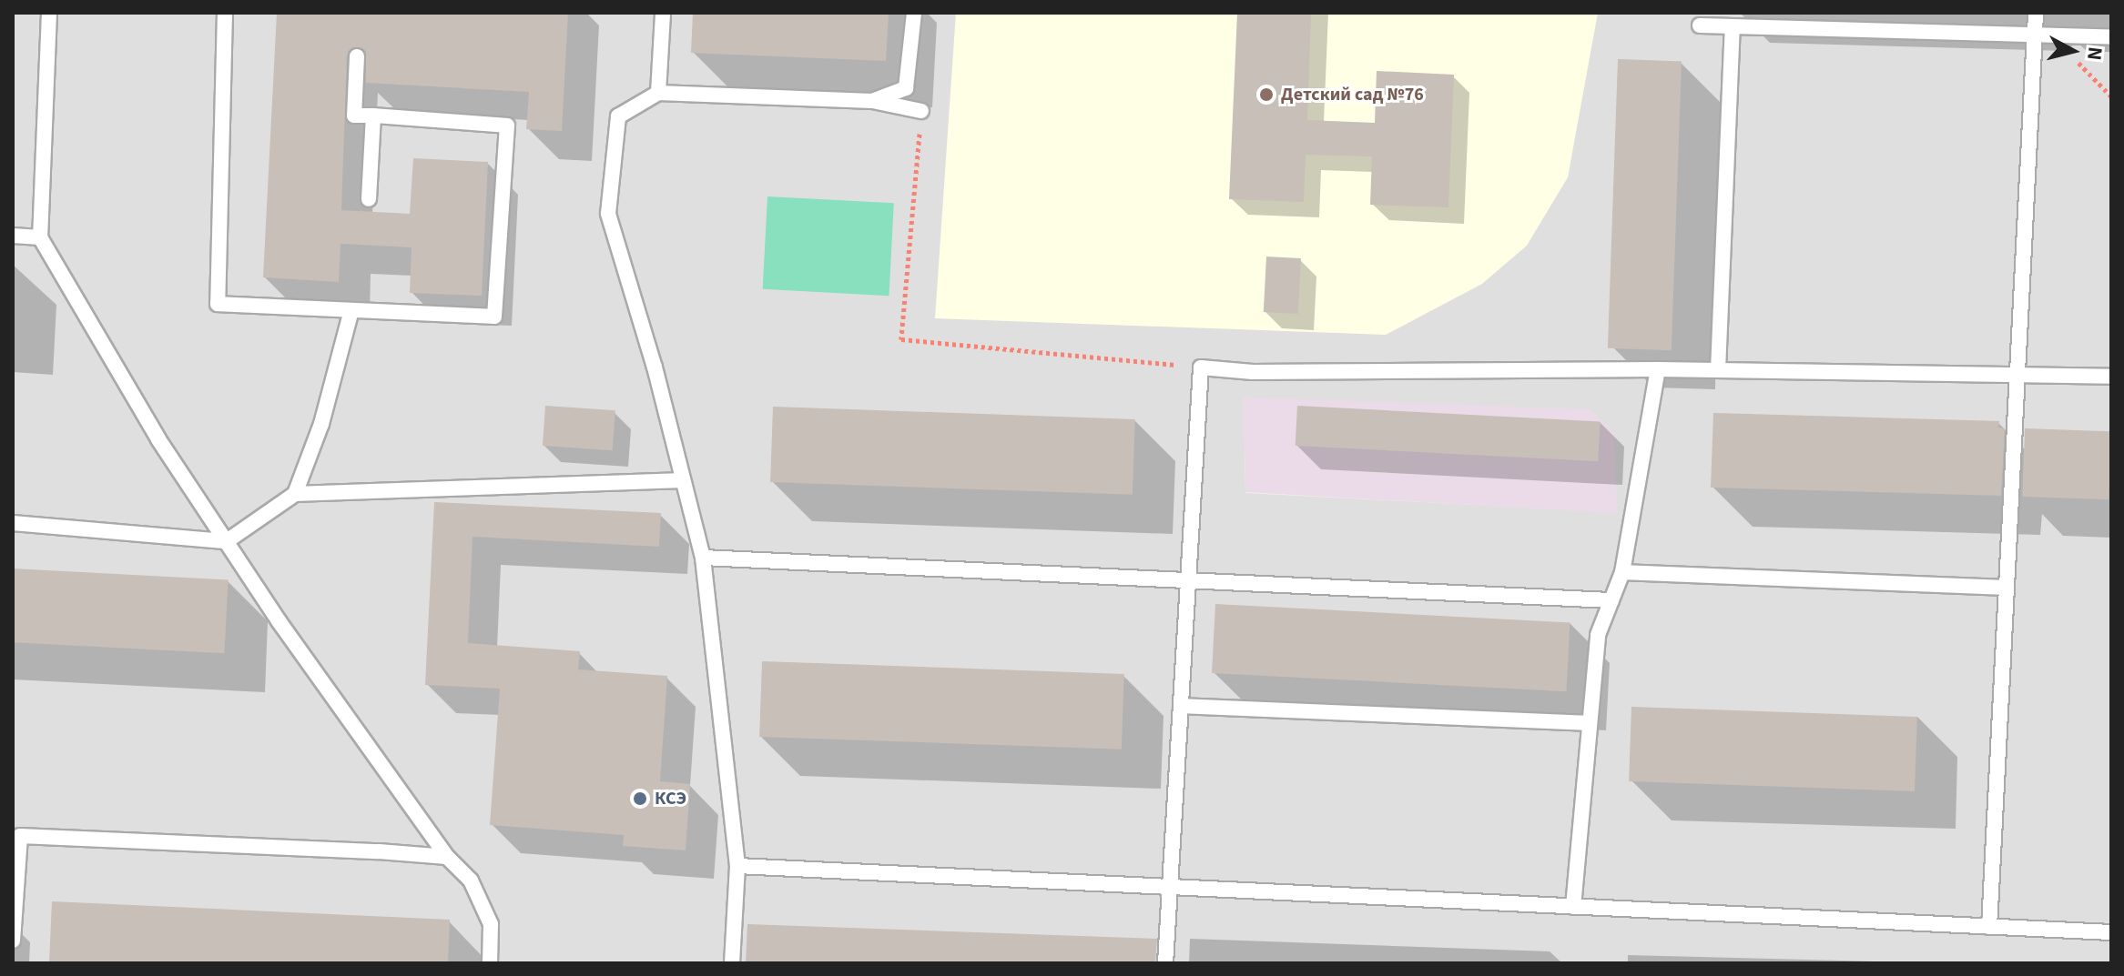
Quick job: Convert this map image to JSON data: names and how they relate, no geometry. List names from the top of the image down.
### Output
{
  "places": ["Детский сад №76", "КСЭ"],
  "north": "right"
}
